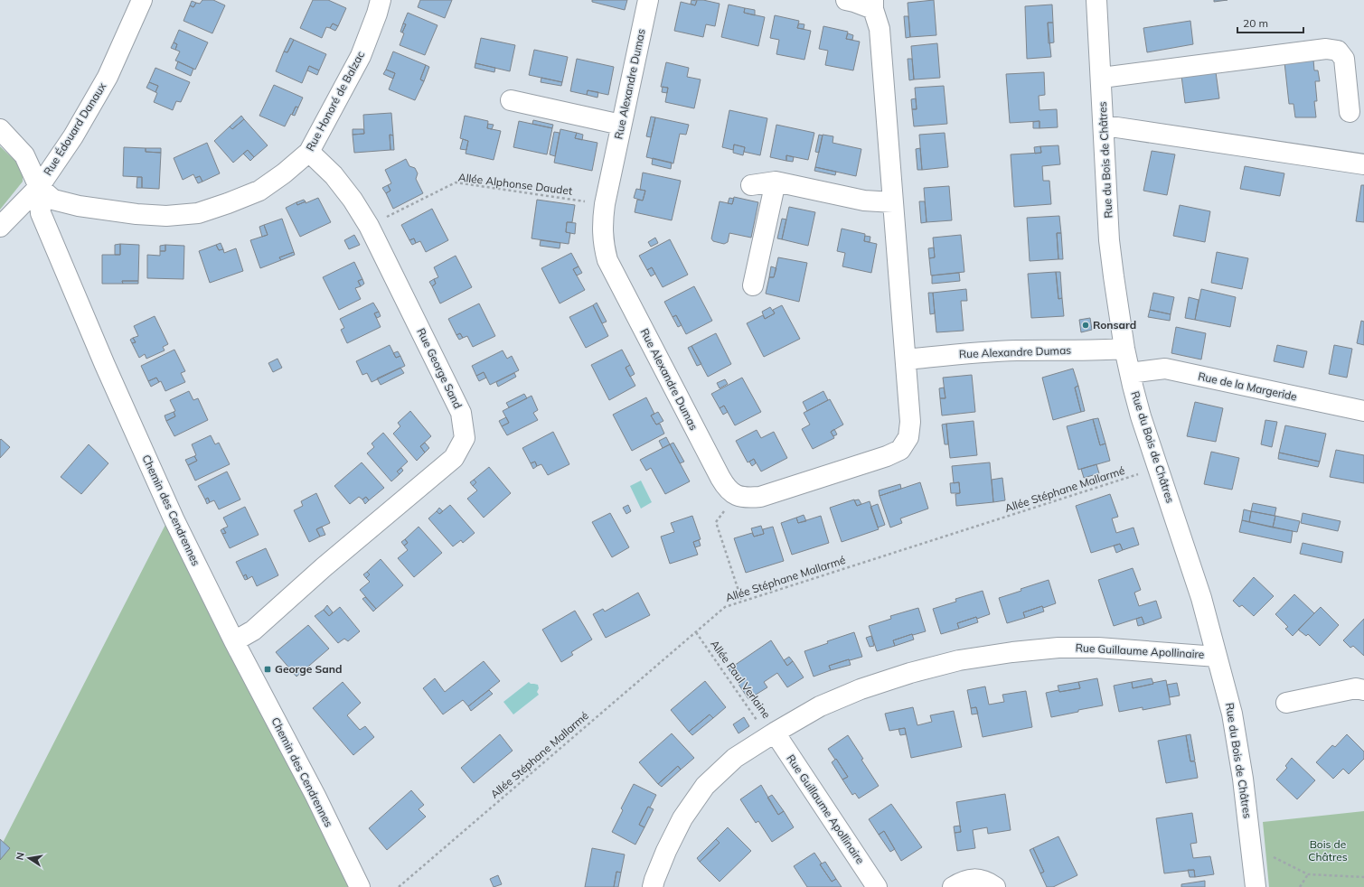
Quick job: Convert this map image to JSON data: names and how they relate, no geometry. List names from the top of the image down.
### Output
{
  "streets": {
    "street": [
      "Rue Alexandre Dumas",
      "Rue Honoré de Balzac",
      "Rue Édouard Danaux",
      "Rue du Bois de Châtres",
      "Rue George Sand",
      "Rue de la Margeride",
      "Chemin des Cendrennes",
      "Rue Guillaume Apollinaire"
    ],
    "path": ["Allée Alphonse Daudet", "Allée Stéphane Mallarmé", "Allée Paul Verlaine"]
  },
  "crossings": [
    ["Rue Alexandre Dumas", "Rue du Bois de Châtres"],
    ["Rue Alexandre Dumas", "Allée Alphonse Daudet"],
    ["Rue Honoré de Balzac", "Rue Édouard Danaux"],
    ["Rue Honoré de Balzac", "Rue George Sand"],
    ["Rue Honoré de Balzac", "Chemin des Cendrennes"],
    ["Rue Édouard Danaux", "Chemin des Cendrennes"],
    ["Rue du Bois de Châtres", "Rue de la Margeride"],
    ["Rue du Bois de Châtres", "Allée Stéphane Mallarmé"],
    ["Rue du Bois de Châtres", "Rue Guillaume Apollinaire"],
    ["Allée Alphonse Daudet", "Rue George Sand"],
    ["Rue George Sand", "Chemin des Cendrennes"],
    ["Allée Stéphane Mallarmé", "Allée Paul Verlaine"],
    ["Rue Guillaume Apollinaire", "Allée Paul Verlaine"]
  ],
  "parks": ["Bois de Châtres"],
  "places": {
    "other": ["Ronsard"],
    "transit": ["George Sand"]
  },
  "scale_bar": "20 m",
  "north": "left"
}
